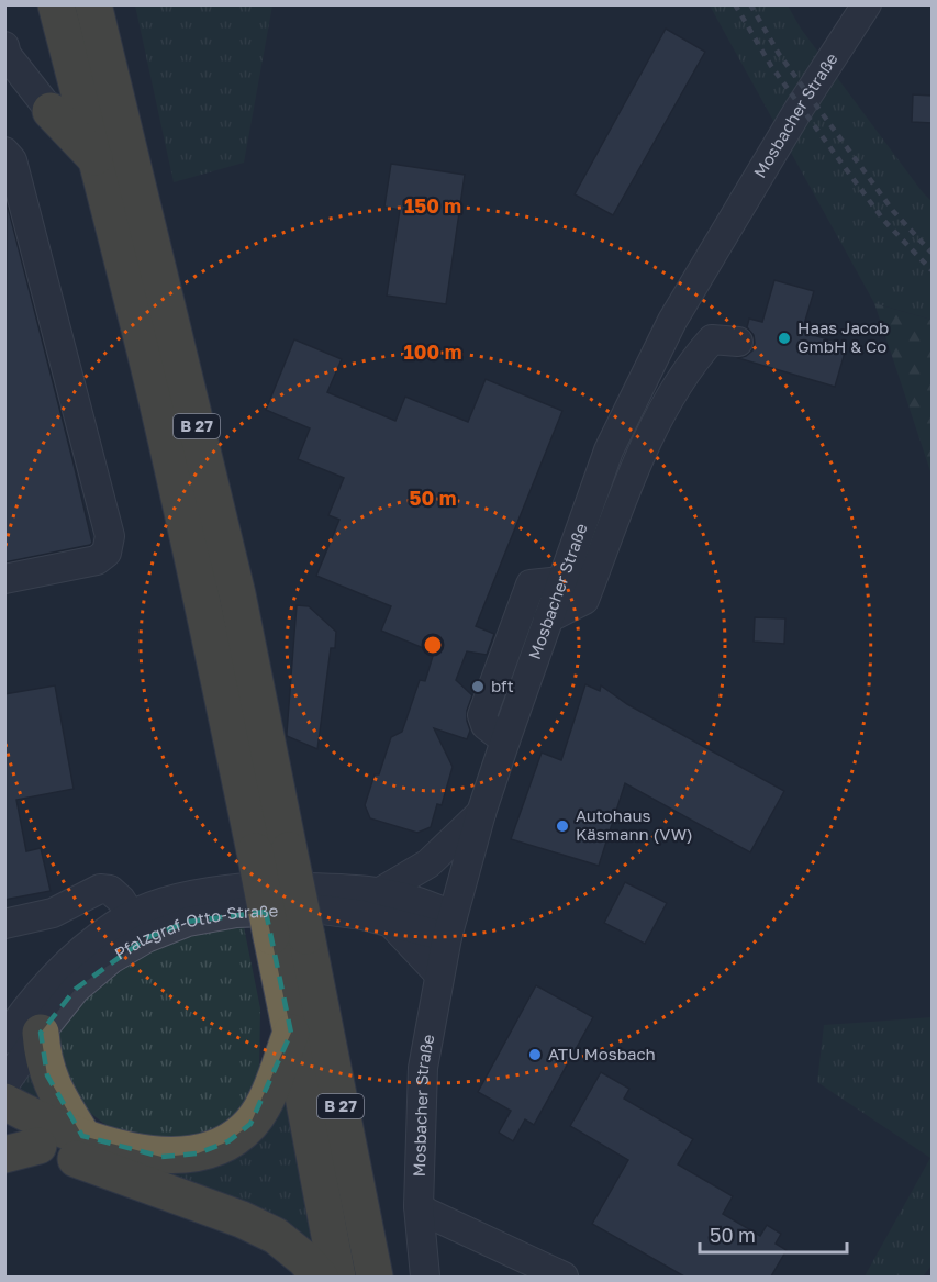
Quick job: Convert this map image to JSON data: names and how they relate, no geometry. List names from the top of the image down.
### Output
{
  "streets": {
    "highway": ["B 27"],
    "street": ["Mosbacher Straße", "Pfalzgraf-Otto-Straße"]
  },
  "crossings": [
    ["Mosbacher Straße", "Pfalzgraf-Otto-Straße"]
  ],
  "places": [
    "Haas Jacob GmbH & Co",
    "bft",
    "Autohaus Käsmann (VW)",
    "ATU Mosbach"
  ],
  "scale_bar": "50 m",
  "rings": ["150 m", "100 m", "50 m"]
}
